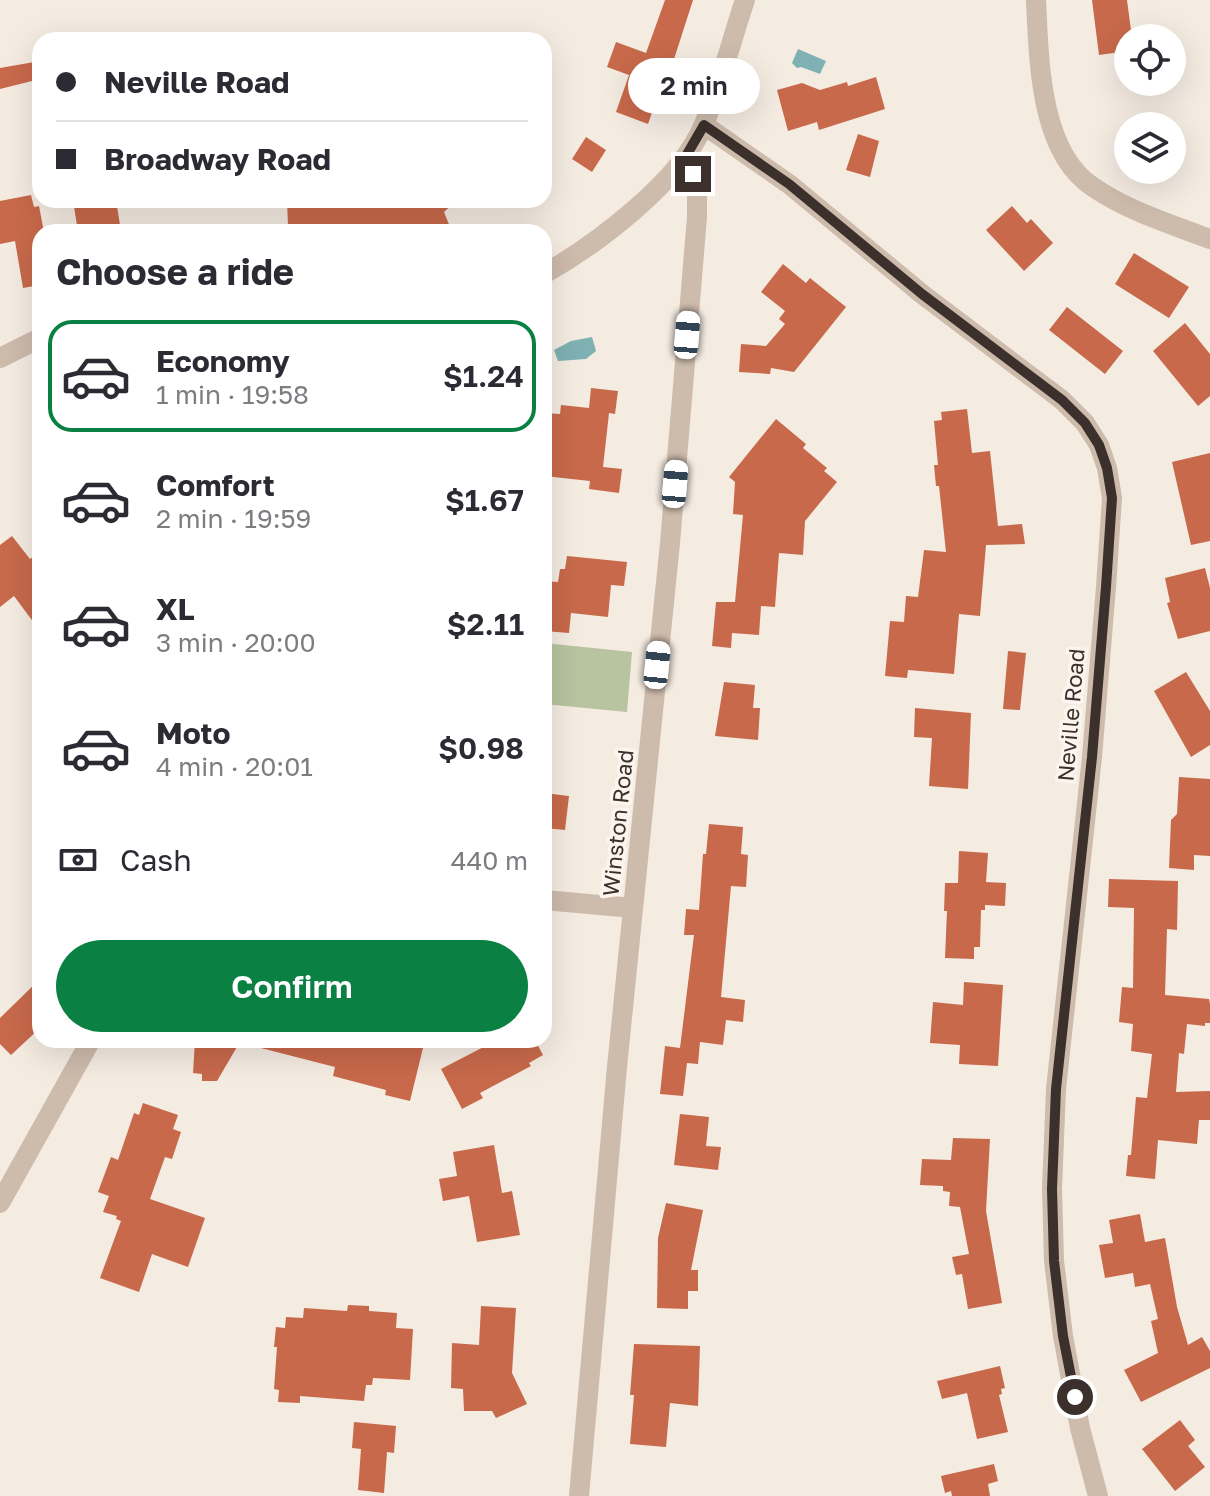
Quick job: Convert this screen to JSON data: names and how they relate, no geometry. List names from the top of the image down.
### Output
{
  "streets": {
    "street": ["Neville Road", "Winston Road"]
  },
  "page": {
    "banner": ["Neville Road", "Broadway Road"],
    "bubble": "2 min",
    "heading": "Choose a ride",
    "list": [
      {
        "name": "Economy",
        "note": "1 min · 19:58",
        "value": "$1.24"
      },
      {
        "name": "Comfort",
        "note": "2 min · 19:59",
        "value": "$1.67"
      },
      {
        "name": "XL",
        "note": "3 min · 20:00",
        "value": "$2.11"
      },
      {
        "name": "Moto",
        "note": "4 min · 20:01",
        "value": "$0.98"
      }
    ],
    "pay": ["Cash", "440 m"],
    "buttons": "Confirm"
  }
}
